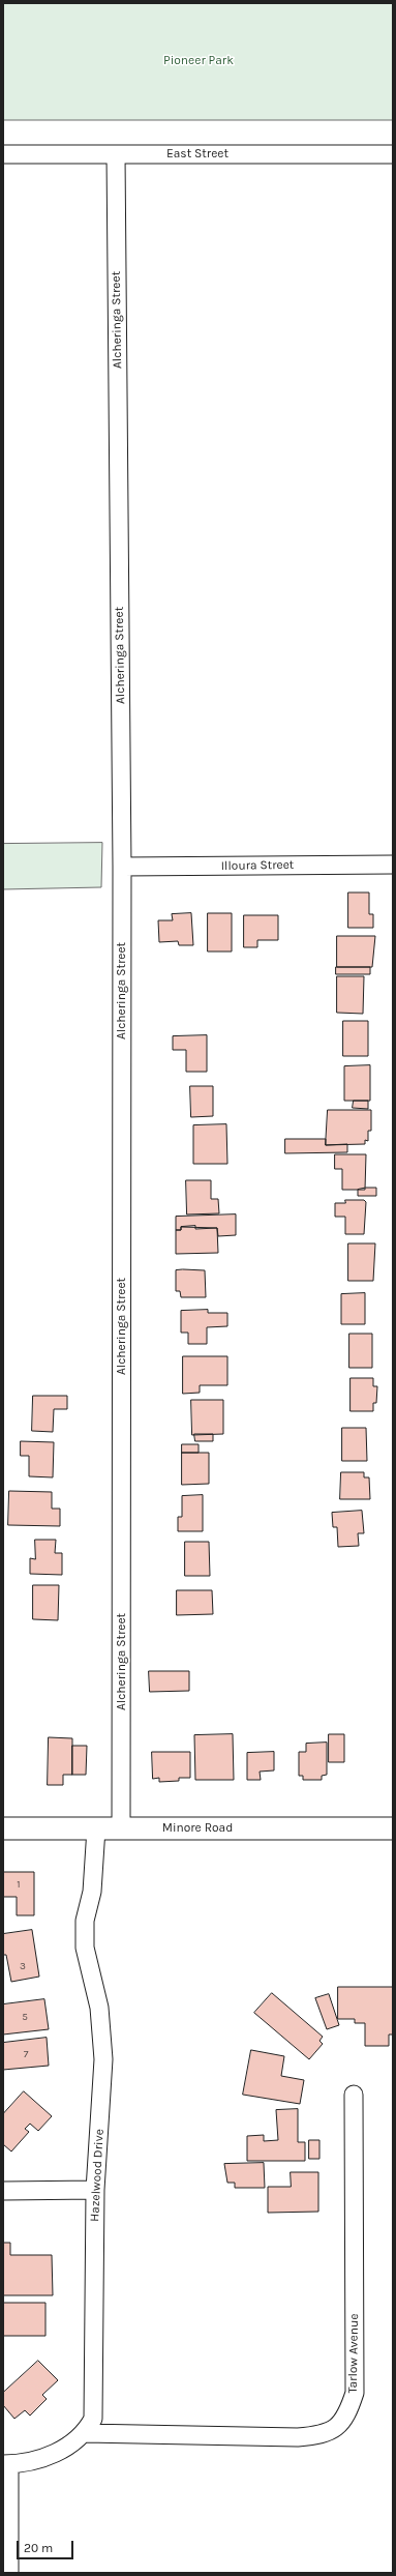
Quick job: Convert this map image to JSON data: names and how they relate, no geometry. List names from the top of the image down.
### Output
{
  "streets": {
    "street": [
      "East Street",
      "Alcheringa Street",
      "Illoura Street",
      "Minore Road",
      "Hazelwood Drive",
      "Tarlow Avenue"
    ]
  },
  "crossings": [
    ["East Street", "Alcheringa Street"],
    ["Alcheringa Street", "Illoura Street"],
    ["Alcheringa Street", "Minore Road"],
    ["Minore Road", "Hazelwood Drive"],
    ["Hazelwood Drive", "Tarlow Avenue"]
  ],
  "parks": ["Pioneer Park"],
  "house_numbers": [
    "1",
    "3",
    "5",
    "7"
  ],
  "scale_bar": "20 m"
}
